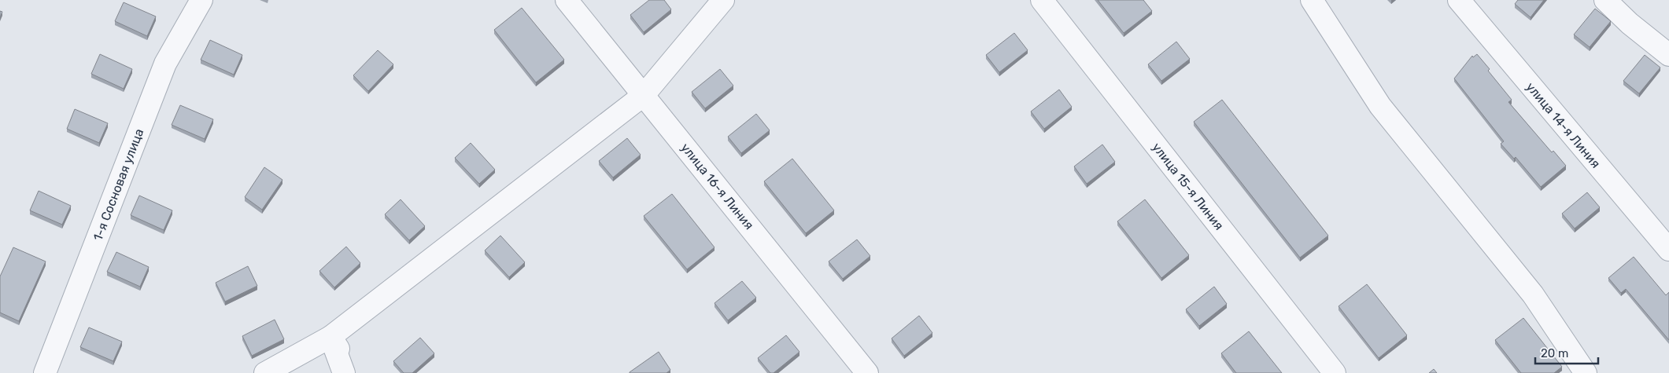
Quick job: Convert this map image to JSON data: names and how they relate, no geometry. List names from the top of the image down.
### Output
{
  "streets": {
    "street": [
      "улица 14-я Линия",
      "1-я Сосновая улица",
      "улица 16-я Линия",
      "улица 15-я Линия"
    ]
  },
  "scale_bar": "20 m"
}
